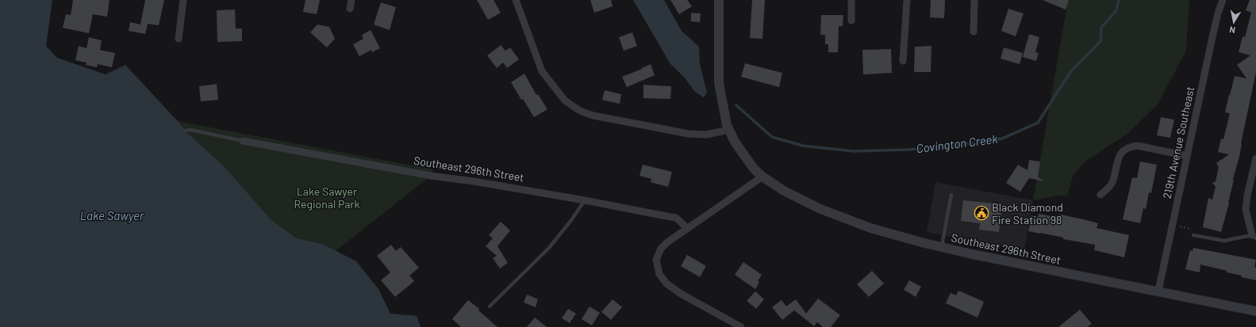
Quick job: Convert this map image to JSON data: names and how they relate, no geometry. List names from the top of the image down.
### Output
{
  "streets": {
    "street": ["219th Avenue Southeast", "Southeast 296th Street"]
  },
  "crossings": [
    ["219th Avenue Southeast", "Southeast 296th Street"]
  ],
  "water": ["Covington Creek", "Lake Sawyer"],
  "parks": ["Lake Sawyer Regional Park"],
  "places": {
    "public building": ["Black Diamond Fire Station 98"]
  },
  "north": "bottom"
}
